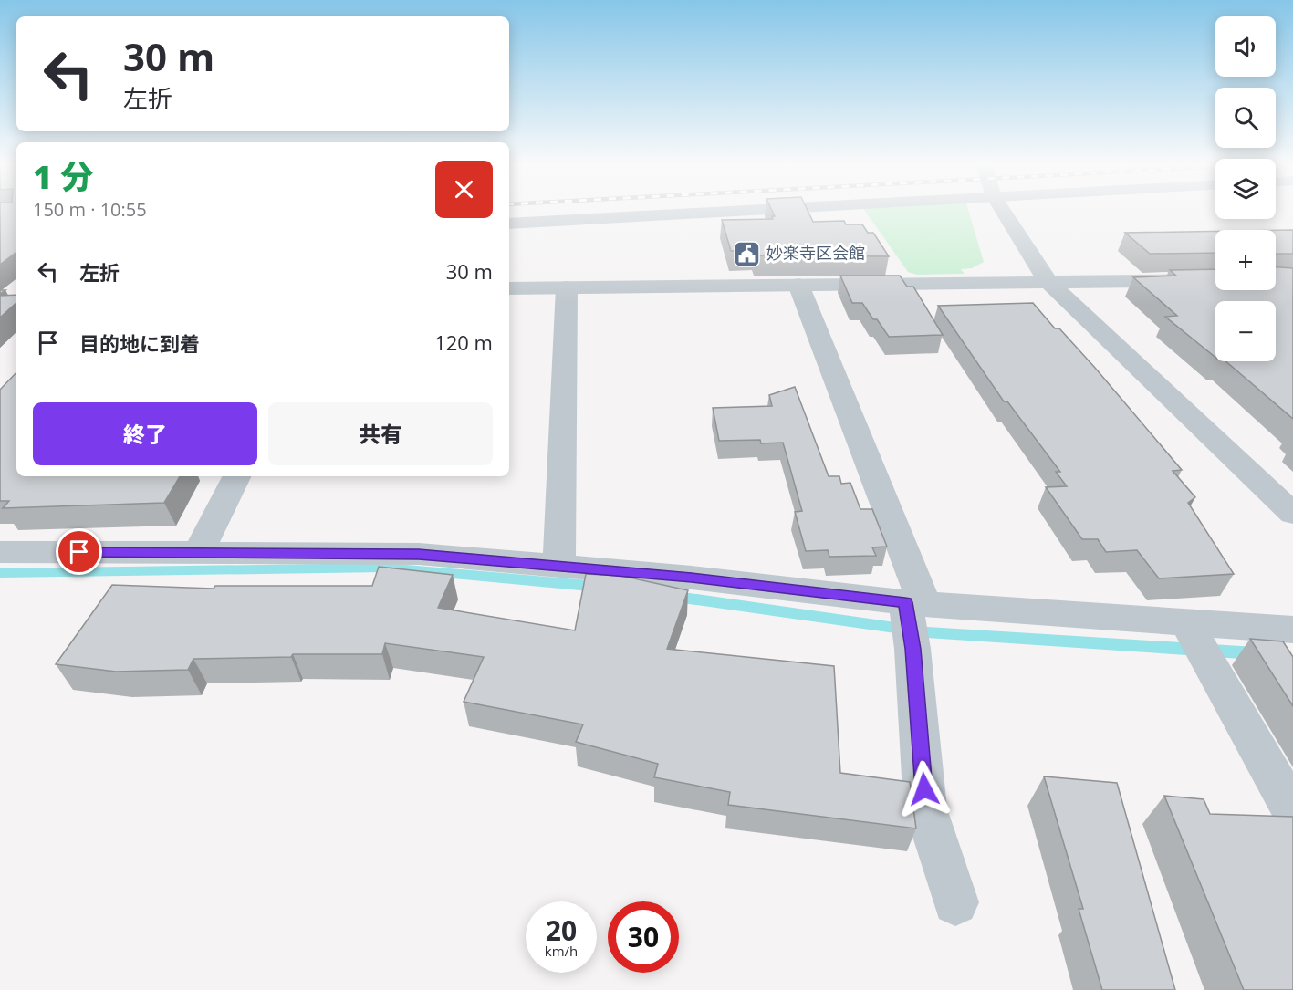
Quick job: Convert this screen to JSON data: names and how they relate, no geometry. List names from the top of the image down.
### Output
{
  "places": {
    "public building": ["妙楽寺区会館"]
  },
  "page": {
    "map_buttons": ["+", "−"],
    "turn": ["30 m", "左折"],
    "heading": ["1 分", "150 m · 10:55"],
    "list": [
      {
        "name": "左折",
        "value": "30 m"
      },
      {
        "name": "目的地に到着",
        "value": "120 m"
      }
    ],
    "buttons": ["終了", "共有"],
    "speed": "20 km/h",
    "limit": "30"
  }
}
